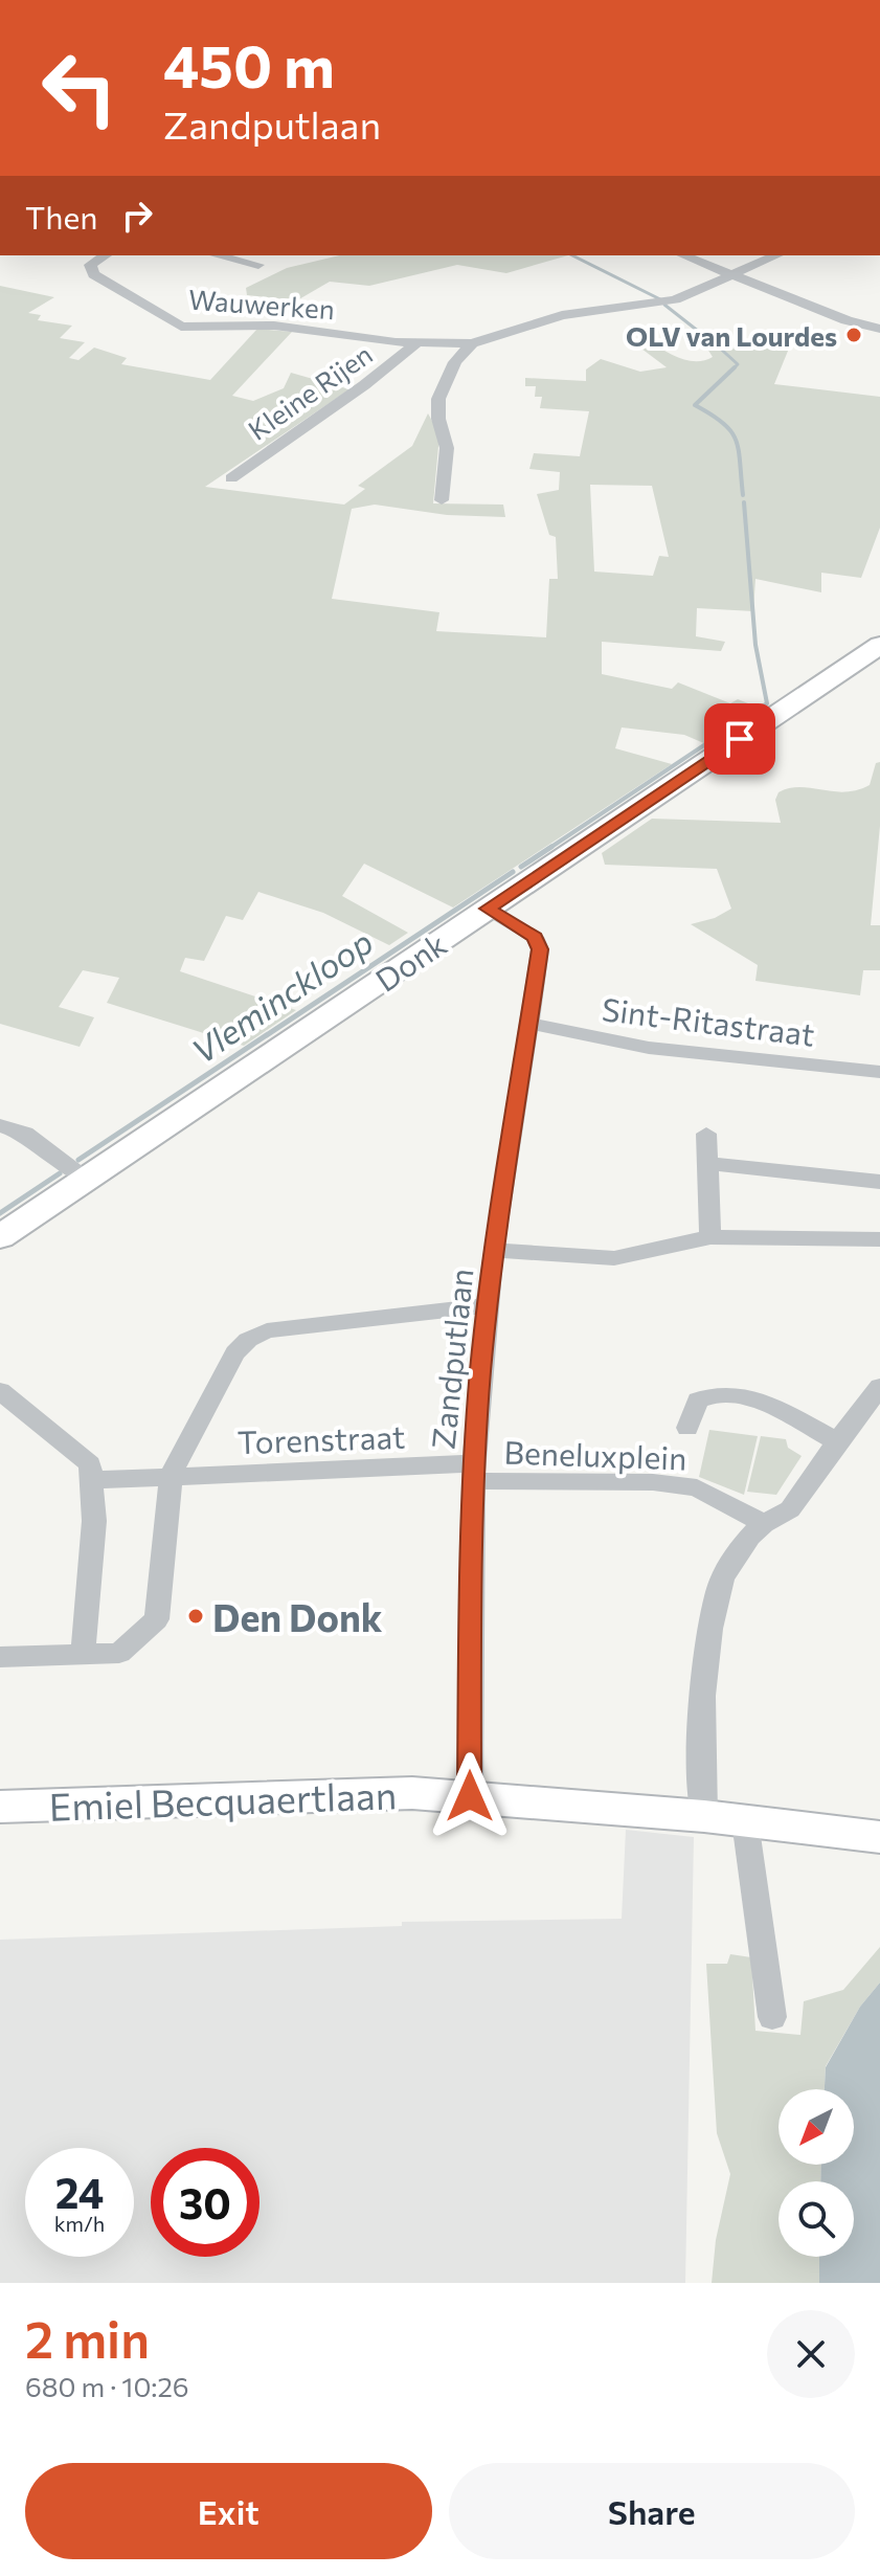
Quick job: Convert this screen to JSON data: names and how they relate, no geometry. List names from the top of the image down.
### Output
{
  "streets": {
    "main road": ["Donk"],
    "street": [
      "Wauwerken",
      "Kleine Rijen",
      "Sint-Ritastraat",
      "Zandputlaan",
      "Torenstraat",
      "Beneluxplein",
      "Emiel Becquaertlaan"
    ]
  },
  "crossings": [
    ["Wauwerken", "Kleine Rijen"],
    ["Donk", "Zandputlaan"],
    ["Sint-Ritastraat", "Zandputlaan"],
    ["Zandputlaan", "Torenstraat"],
    ["Zandputlaan", "Beneluxplein"],
    ["Zandputlaan", "Emiel Becquaertlaan"],
    ["Torenstraat", "Beneluxplein"]
  ],
  "water": ["Vleminckloop"],
  "places": ["OLV van Lourdes", "Den Donk"],
  "north": "bottom left",
  "page": {
    "turn": ["450 m", "Zandputlaan"],
    "then": "Then",
    "speed": "24 km/h",
    "limit": "30",
    "heading": ["2 min", "680 m · 10:26"],
    "buttons": ["Exit", "Share"]
  }
}
